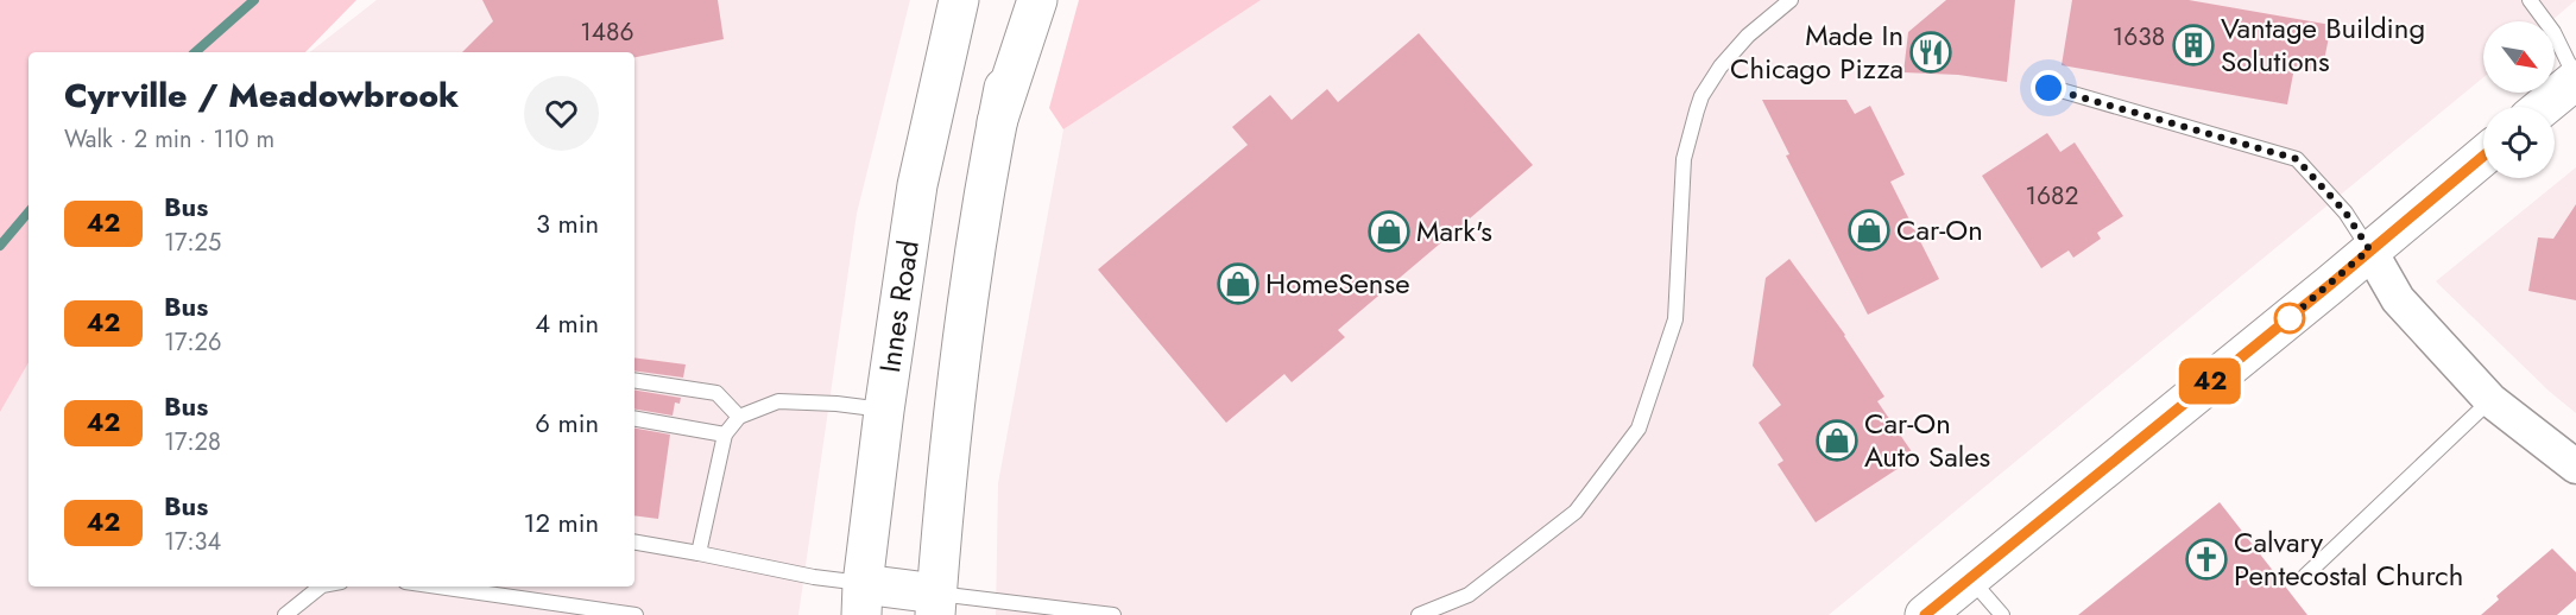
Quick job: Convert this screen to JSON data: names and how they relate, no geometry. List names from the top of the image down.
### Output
{
  "streets": {
    "main road": ["Innes Road"]
  },
  "places": {
    "building": ["Vantage Building Solutions"],
    "restaurant": ["Made In Chicago Pizza"],
    "shop": [
      "Car-On",
      "Mark's",
      "HomeSense",
      "Car-On Auto Sales"
    ],
    "church": ["Calvary Pentecostal Church"]
  },
  "lines": ["bus line 42"],
  "house_numbers": ["1486", "1638", "1682"],
  "north": "bottom right",
  "page": {
    "on_map": "42",
    "heading": ["Cyrville / Meadowbrook", "Walk · 2 min · 110 m"],
    "list": [
      {
        "mark": "42",
        "name": "Bus",
        "note": "17:25",
        "value": "3 min"
      },
      {
        "mark": "42",
        "name": "Bus",
        "note": "17:26",
        "value": "4 min"
      },
      {
        "mark": "42",
        "name": "Bus",
        "note": "17:28",
        "value": "6 min"
      },
      {
        "mark": "42",
        "name": "Bus",
        "note": "17:34",
        "value": "12 min"
      }
    ]
  }
}
